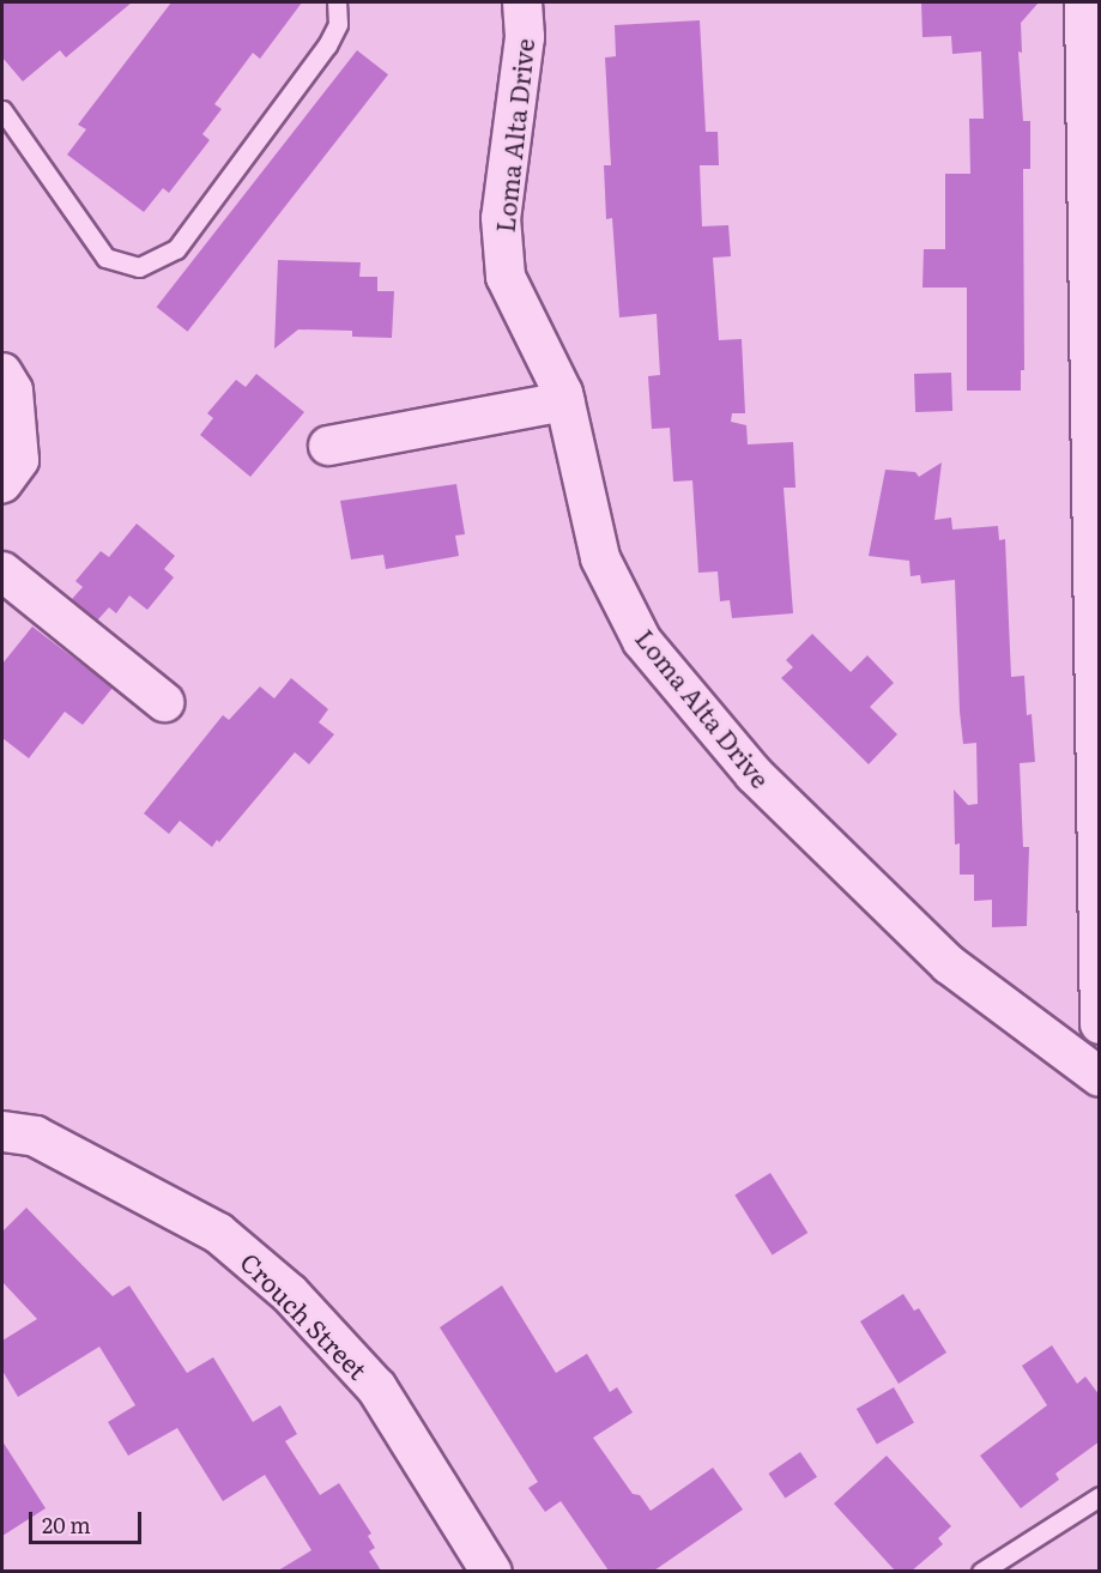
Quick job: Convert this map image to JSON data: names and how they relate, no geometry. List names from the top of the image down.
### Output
{
  "streets": {
    "street": ["Loma Alta Drive", "Crouch Street"]
  },
  "scale_bar": "20 m"
}
